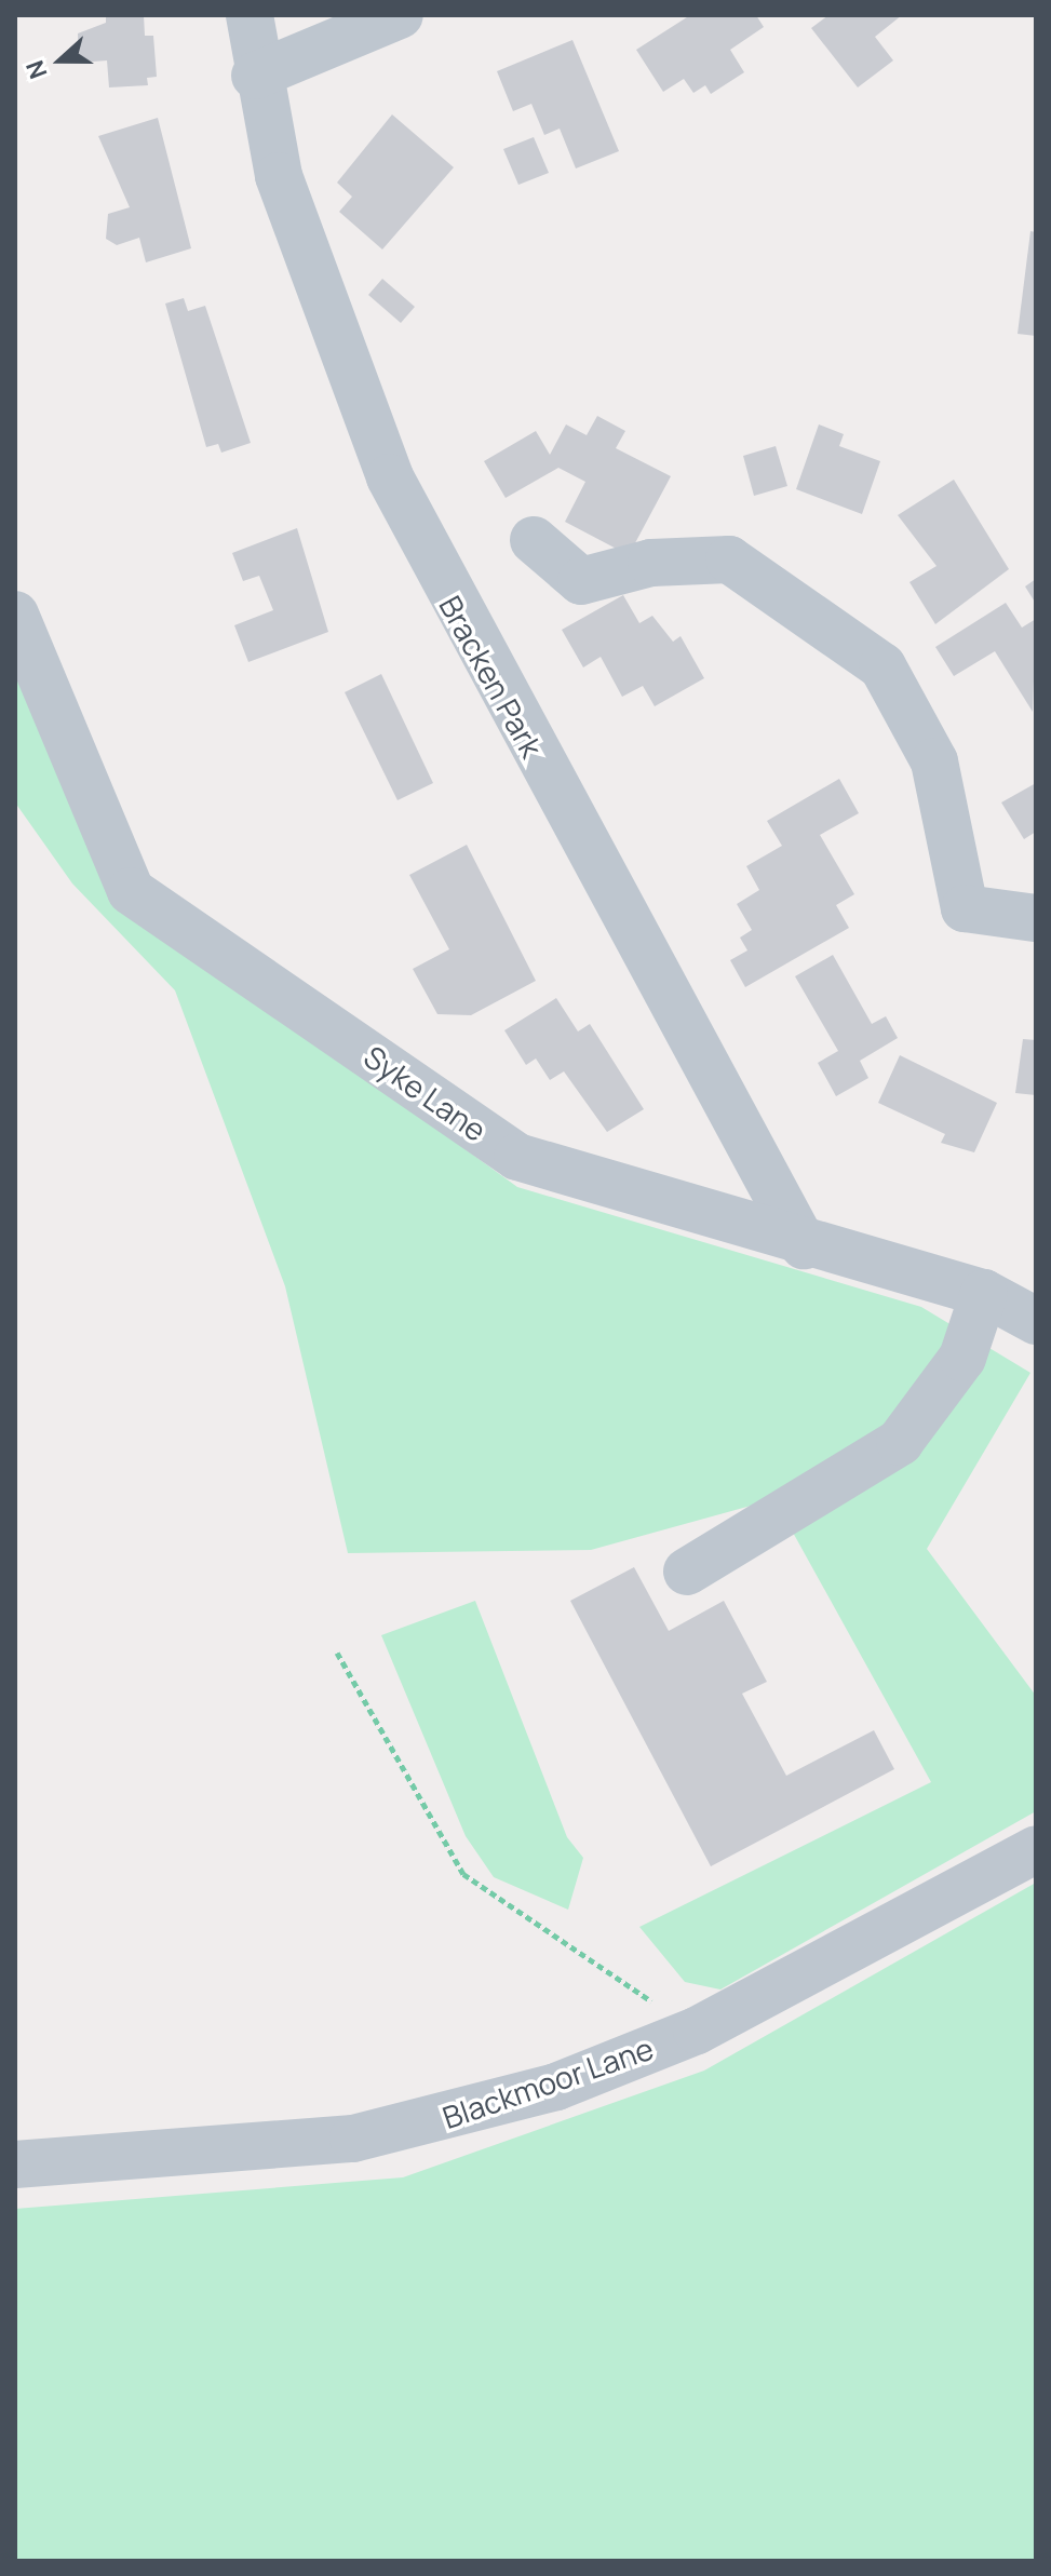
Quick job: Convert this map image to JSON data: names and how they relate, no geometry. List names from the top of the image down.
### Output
{
  "streets": {
    "street": ["Bracken Park", "Syke Lane", "Blackmoor Lane"]
  },
  "crossings": [
    ["Bracken Park", "Syke Lane"]
  ],
  "north": "left"
}
